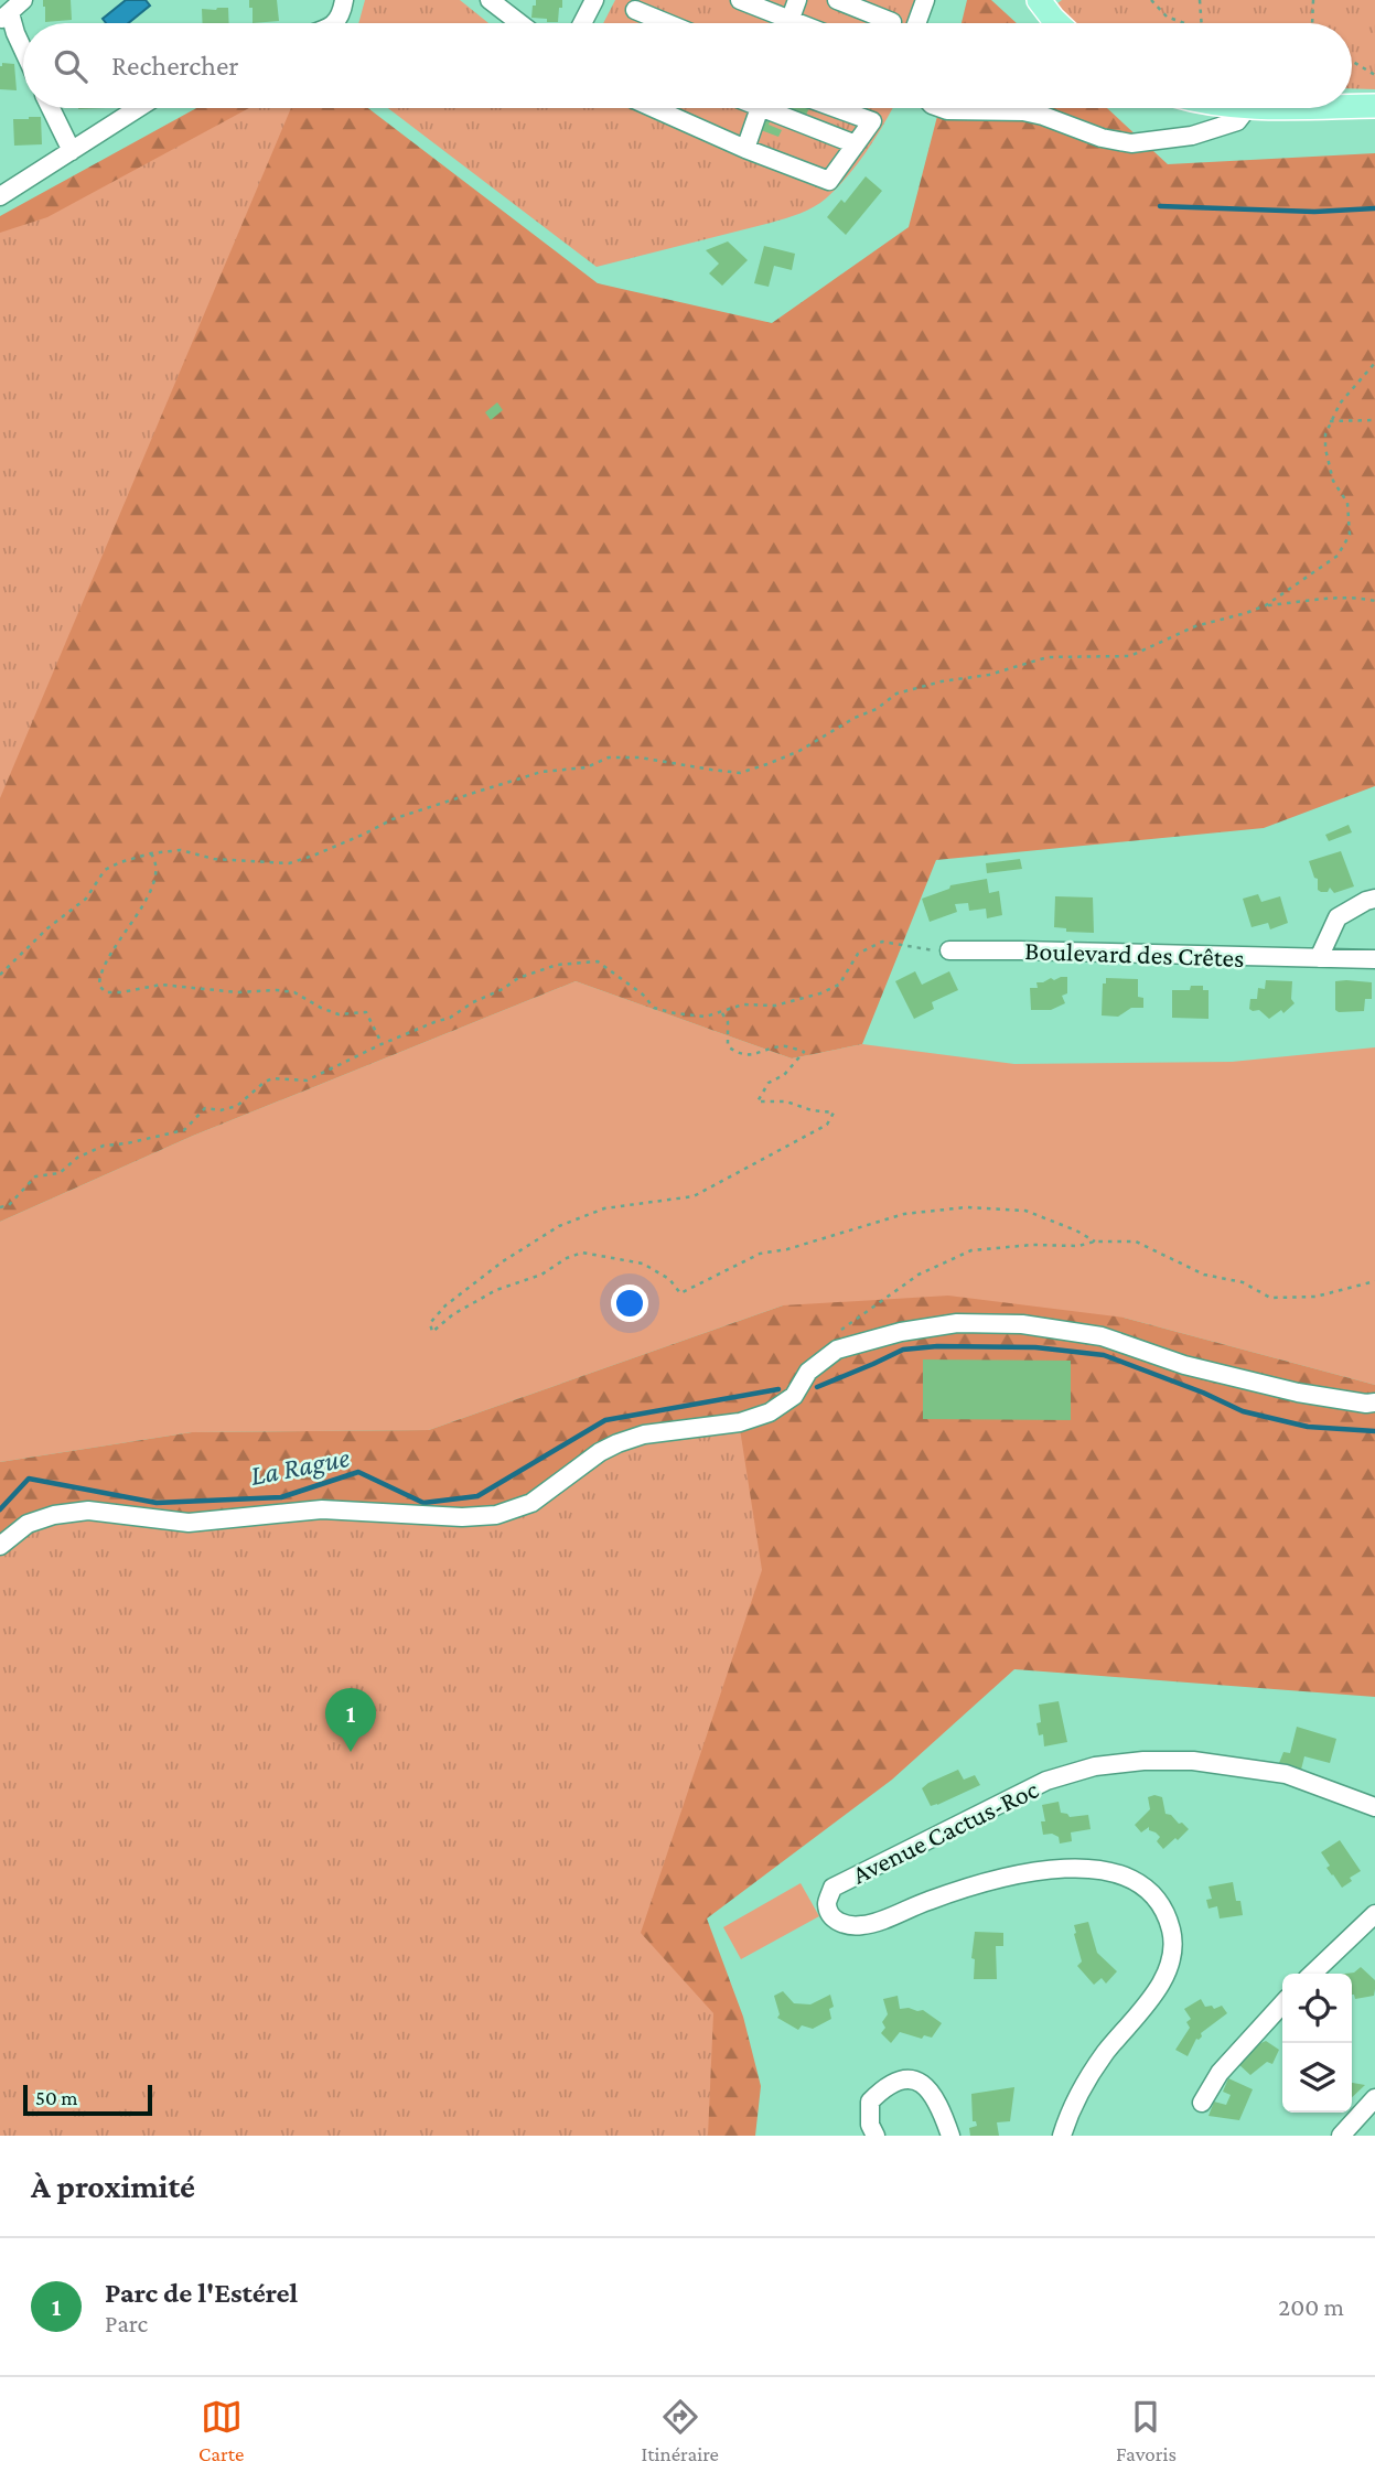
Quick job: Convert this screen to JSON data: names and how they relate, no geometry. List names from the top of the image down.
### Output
{
  "streets": {
    "street": ["Boulevard des Crêtes", "Avenue Cactus-Roc"]
  },
  "water": ["La Rague"],
  "scale_bar": "50 m",
  "page": {
    "search": "Rechercher",
    "pins": "1",
    "scale": "50 m",
    "heading": "À proximité",
    "list": [
      {
        "mark": "1",
        "name": "Parc de l'Estérel",
        "note": "Parc",
        "value": "200 m"
      }
    ],
    "nav": ["Carte", "Itinéraire", "Favoris"]
  }
}
